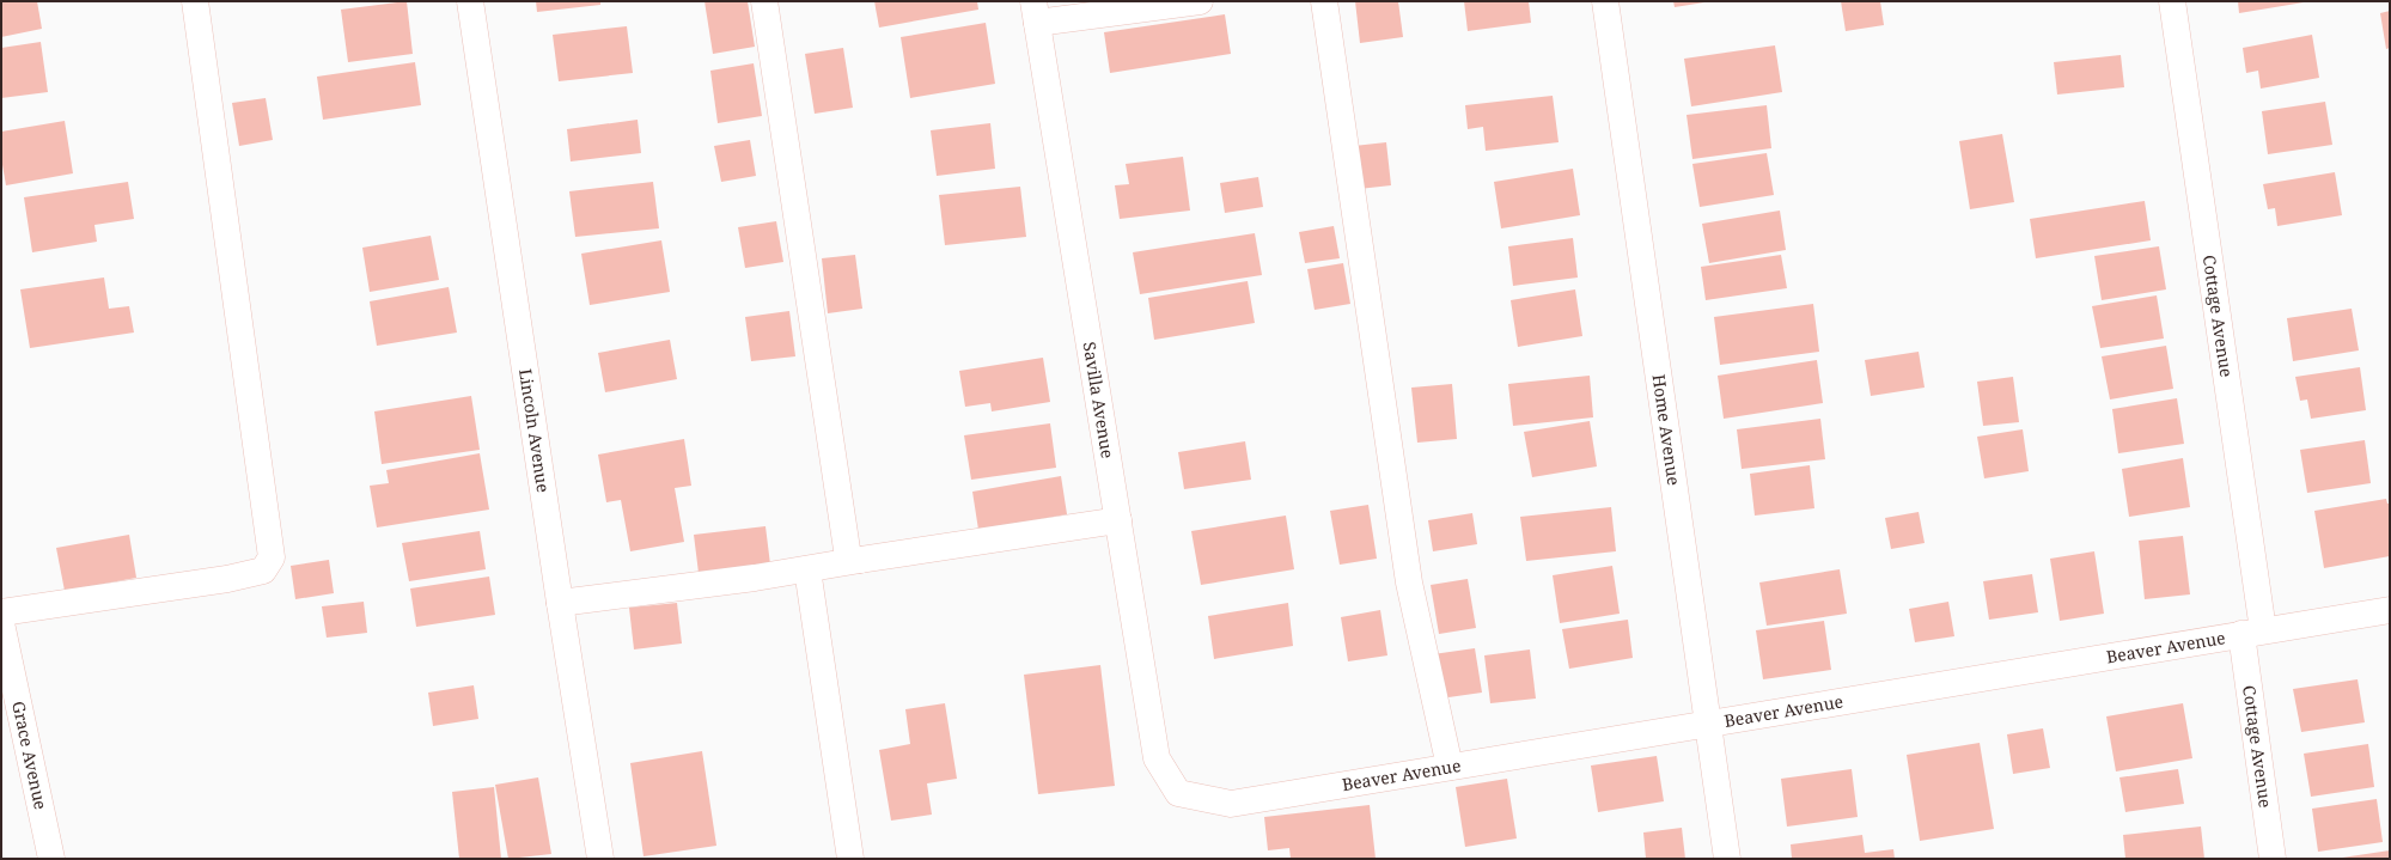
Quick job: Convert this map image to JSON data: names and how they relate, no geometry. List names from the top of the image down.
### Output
{
  "streets": {
    "street": [
      "Cottage Avenue",
      "Savilla Avenue",
      "Home Avenue",
      "Lincoln Avenue",
      "Beaver Avenue",
      "Grace Avenue"
    ]
  },
  "crossings": [
    ["Cottage Avenue", "Beaver Avenue"],
    ["Savilla Avenue", "Beaver Avenue"],
    ["Home Avenue", "Beaver Avenue"]
  ]
}
